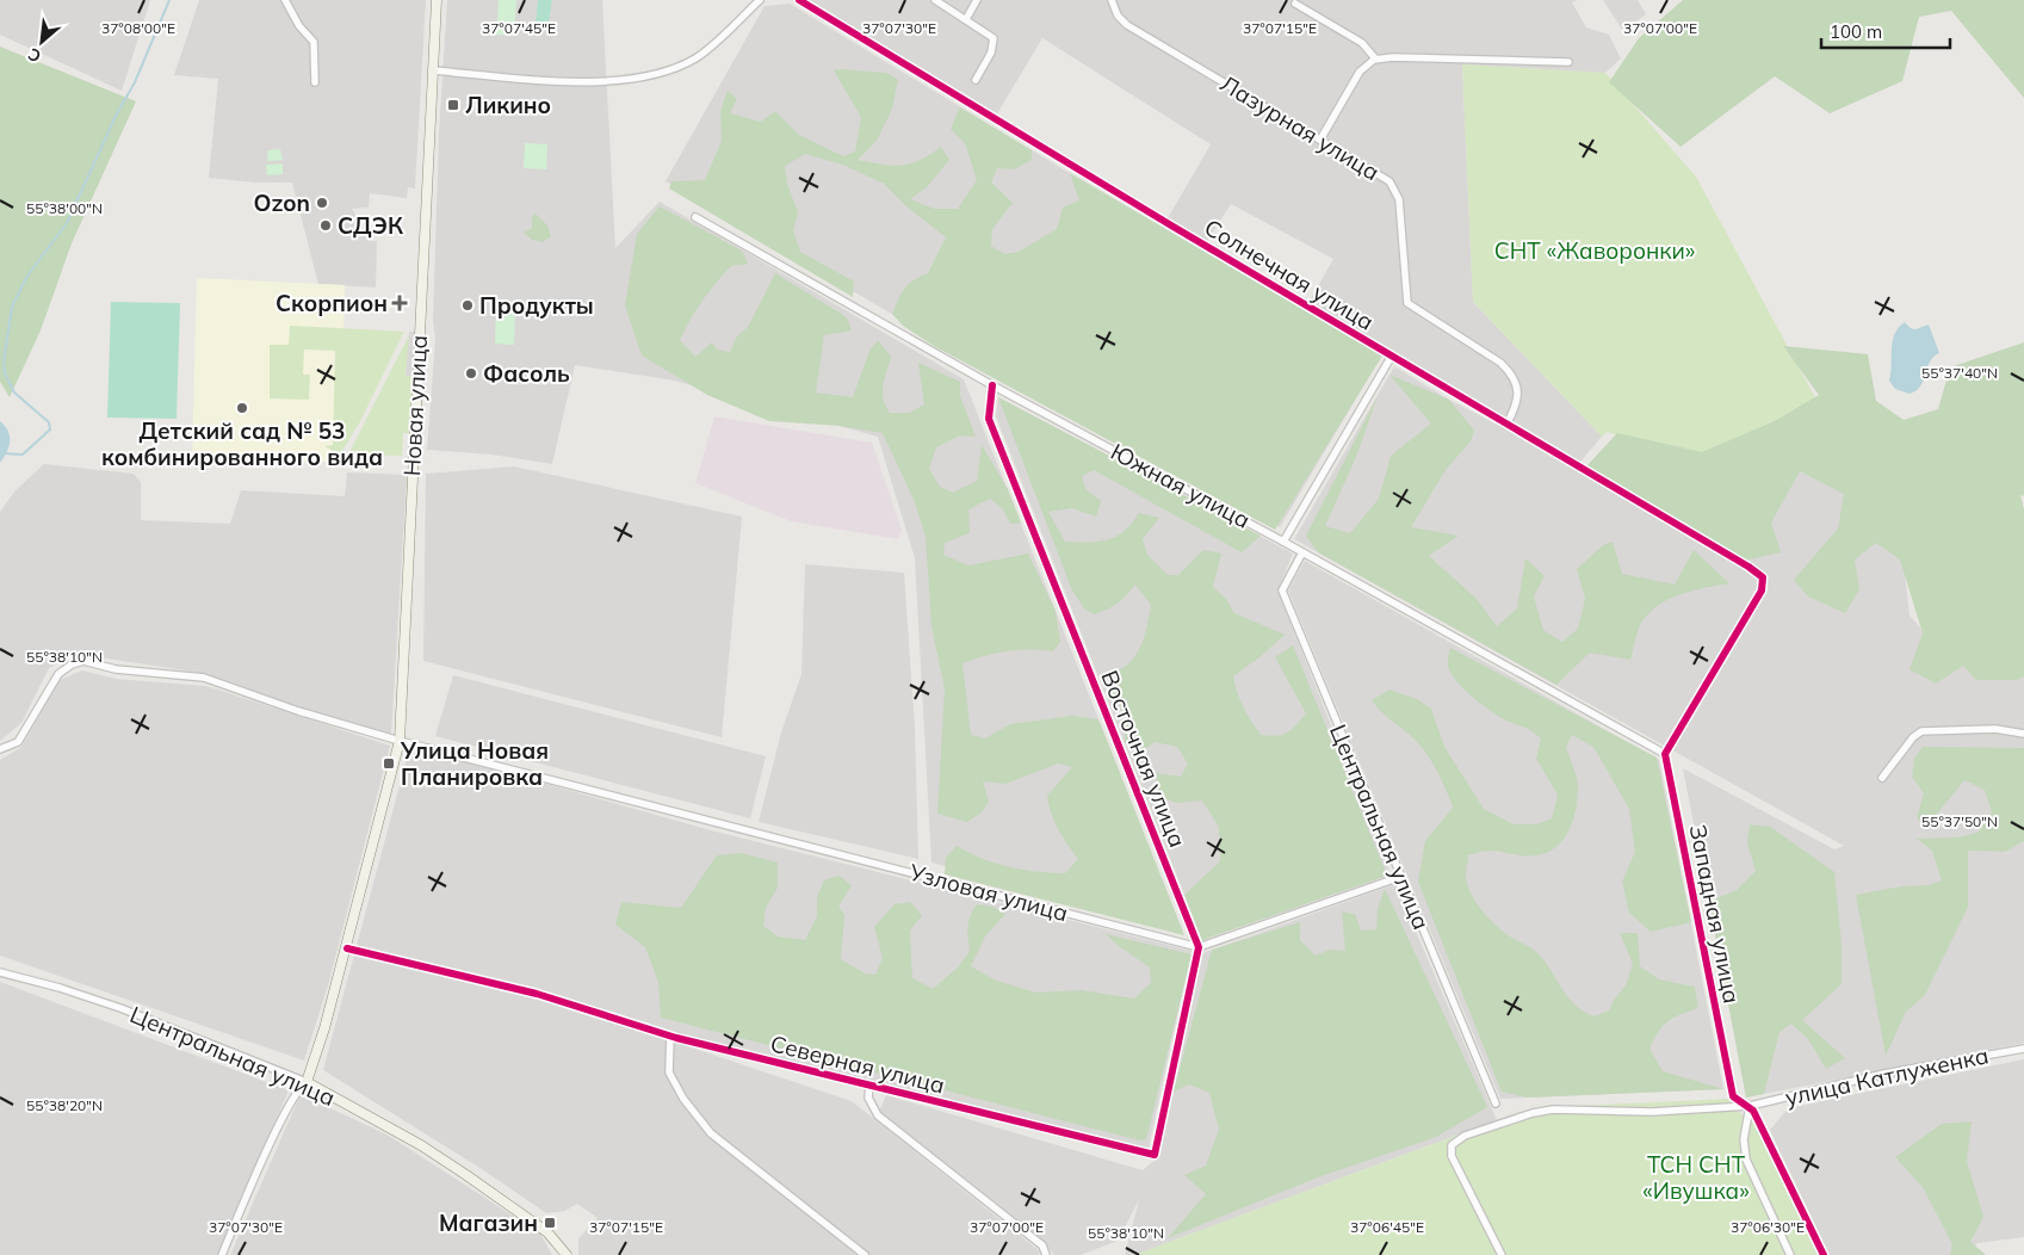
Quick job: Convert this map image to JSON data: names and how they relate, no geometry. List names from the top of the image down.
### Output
{
  "streets": {
    "street": [
      "Лазурная улица",
      "Солнечная улица",
      "Новая улица",
      "Южная улица",
      "Восточная улица",
      "Центральная улица",
      "Узловая улица",
      "Западная улица",
      "Северная улица",
      "улица Катлуженка"
    ]
  },
  "crossings": [
    ["Лазурная улица", "Солнечная улица"],
    ["Солнечная улица", "Южная улица"],
    ["Солнечная улица", "Западная улица"],
    ["Новая улица", "Центральная улица"],
    ["Новая улица", "Узловая улица"],
    ["Новая улица", "Северная улица"],
    ["Южная улица", "Восточная улица"],
    ["Южная улица", "Центральная улица"],
    ["Южная улица", "Западная улица"],
    ["Восточная улица", "Узловая улица"],
    ["Восточная улица", "Северная улица"],
    ["Узловая улица", "Северная улица"],
    ["Западная улица", "улица Катлуженка"]
  ],
  "parks": ["СНТ «Жаворонки»", "ТСН СНТ «Ивушка»"],
  "places": {
    "transit": ["Ликино", "Улица Новая Планировка", "Магазин"],
    "other": [
      "Ozon",
      "СДЭК",
      "Продукты",
      "Фасоль",
      "Детский сад № 53 комбинированного вида"
    ],
    "health": ["Скорпион"]
  },
  "scale_bar": "100 m",
  "north": "bottom left",
  "coordinates": [
    "37°08'00\"E",
    "37°07'45\"E",
    "37°07'30\"E",
    "37°07'15\"E",
    "37°07'00\"E",
    "55°38'00\"N",
    "55°37'40\"N",
    "55°38'10\"N",
    "55°37'50\"N",
    "55°38'20\"N",
    "37°06'45\"E",
    "37°06'30\"E"
  ]
}
